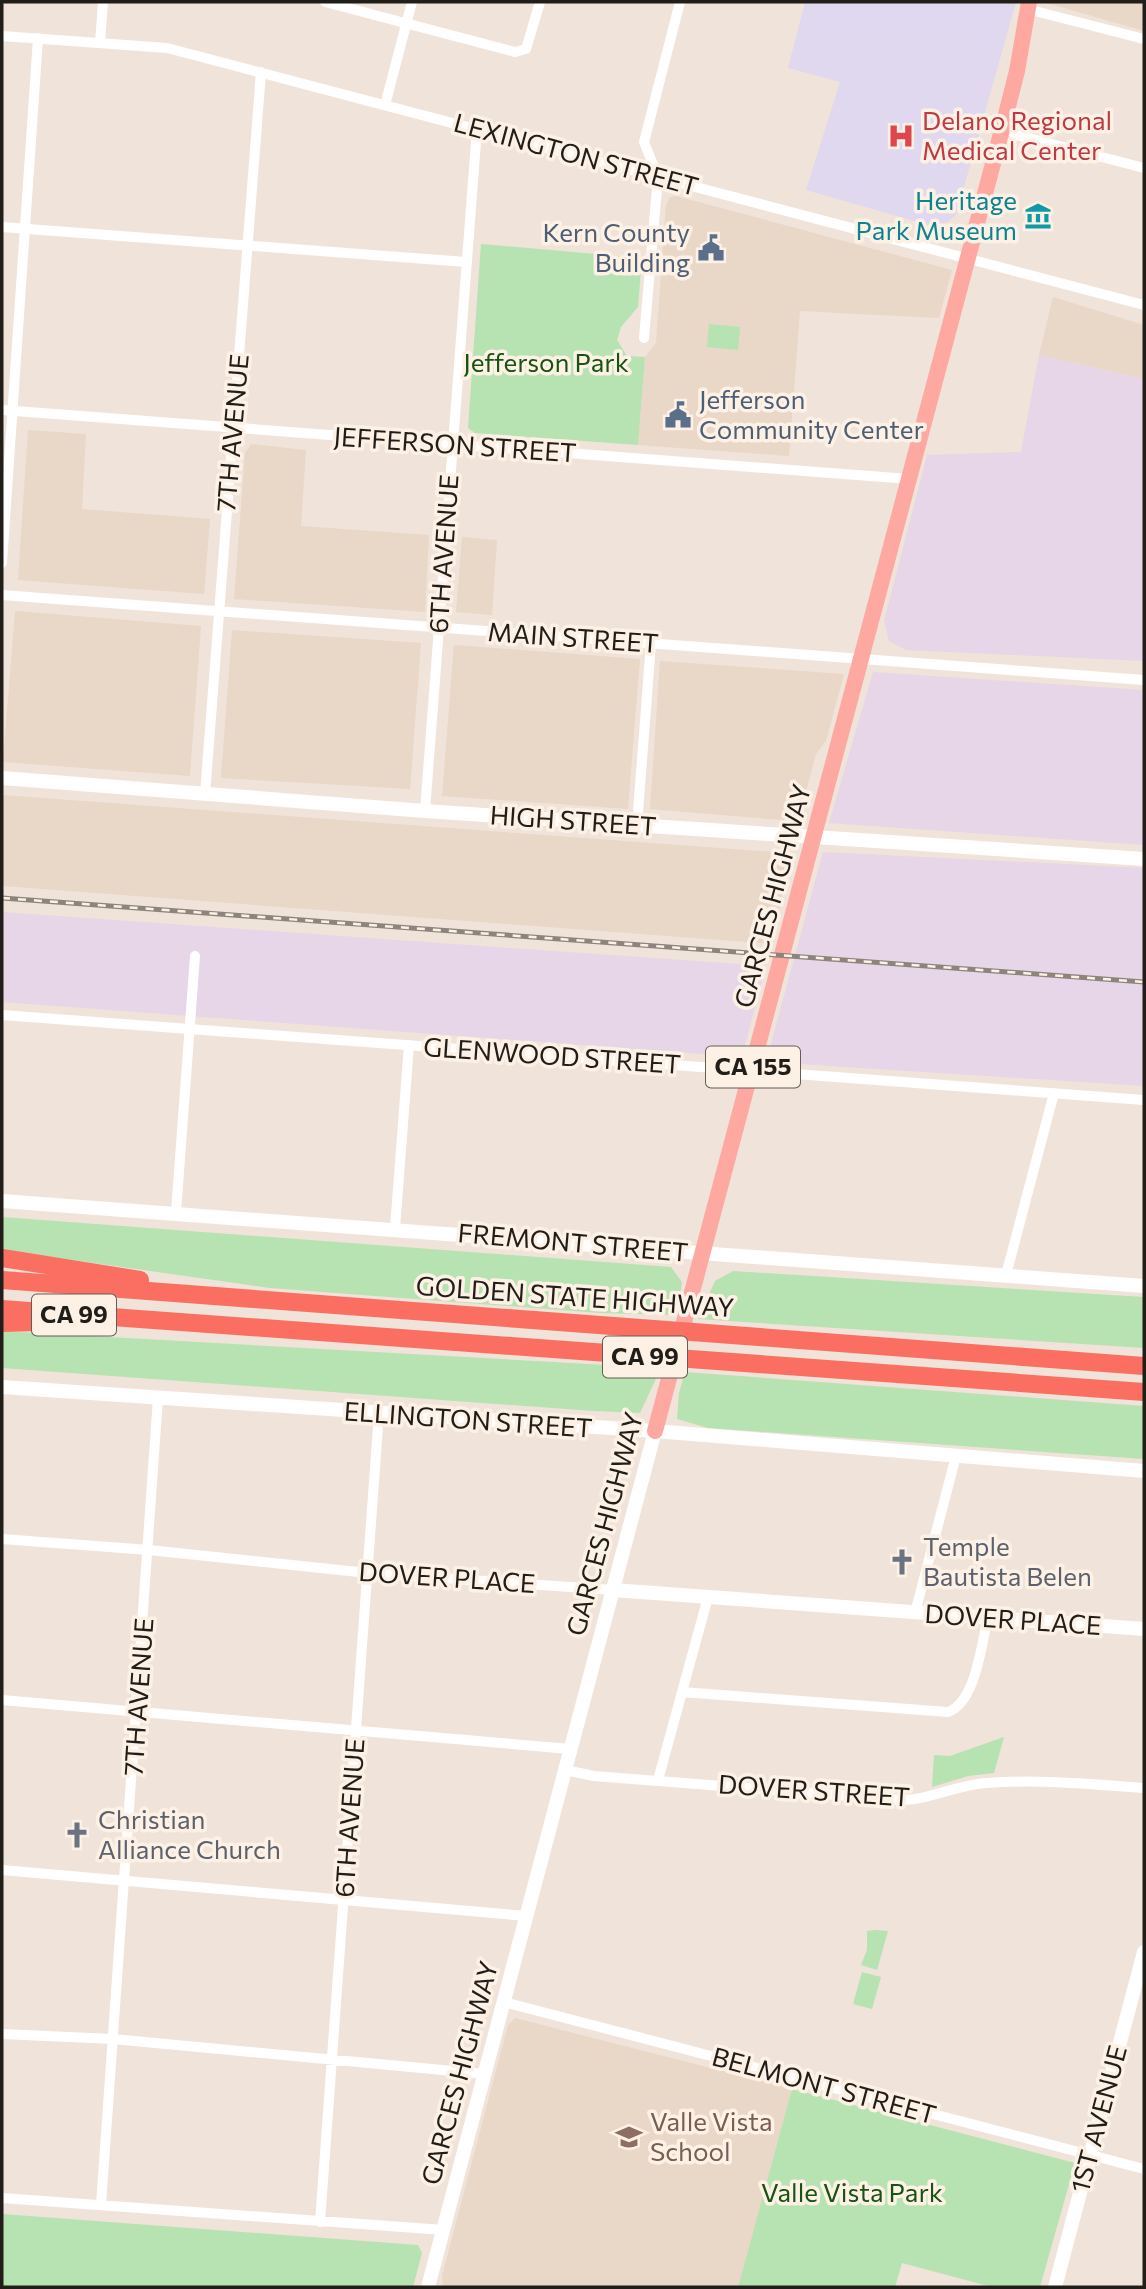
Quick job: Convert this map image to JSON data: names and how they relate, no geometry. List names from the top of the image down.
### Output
{
  "streets": {
    "highway": ["GOLDEN STATE HIGHWAY", "CA 99"],
    "main road": ["GARCES HIGHWAY", "CA 155"],
    "street": [
      "LEXINGTON STREET",
      "7TH AVENUE",
      "JEFFERSON STREET",
      "6TH AVENUE",
      "MAIN STREET",
      "HIGH STREET",
      "GLENWOOD STREET",
      "FREMONT STREET",
      "ELLINGTON STREET",
      "DOVER PLACE",
      "DOVER STREET",
      "BELMONT STREET",
      "1ST AVENUE"
    ]
  },
  "crossings": [
    ["LEXINGTON STREET", "7TH AVENUE"],
    ["LEXINGTON STREET", "6TH AVENUE"],
    ["LEXINGTON STREET", "GARCES HIGHWAY"],
    ["7TH AVENUE", "JEFFERSON STREET"],
    ["7TH AVENUE", "MAIN STREET"],
    ["7TH AVENUE", "HIGH STREET"],
    ["7TH AVENUE", "ELLINGTON STREET"],
    ["7TH AVENUE", "DOVER PLACE"],
    ["JEFFERSON STREET", "6TH AVENUE"],
    ["JEFFERSON STREET", "GARCES HIGHWAY"],
    ["6TH AVENUE", "MAIN STREET"],
    ["6TH AVENUE", "HIGH STREET"],
    ["6TH AVENUE", "ELLINGTON STREET"],
    ["6TH AVENUE", "DOVER PLACE"],
    ["MAIN STREET", "GARCES HIGHWAY"],
    ["HIGH STREET", "GARCES HIGHWAY"],
    ["GARCES HIGHWAY", "GLENWOOD STREET"],
    ["GARCES HIGHWAY", "FREMONT STREET"],
    ["GARCES HIGHWAY", "ELLINGTON STREET"],
    ["GARCES HIGHWAY", "DOVER PLACE"],
    ["GARCES HIGHWAY", "DOVER STREET"],
    ["GARCES HIGHWAY", "BELMONT STREET"],
    ["BELMONT STREET", "1ST AVENUE"]
  ],
  "parks": ["Jefferson Park", "Valle Vista Park"],
  "places": {
    "hospital": ["Delano Regional Medical Center"],
    "museum": ["Heritage Park Museum"],
    "public building": ["Kern County Building", "Jefferson Community Center"],
    "church": ["Temple Bautista Belen", "Christian Alliance Church"],
    "school or university": ["Valle Vista School"]
  }
}
